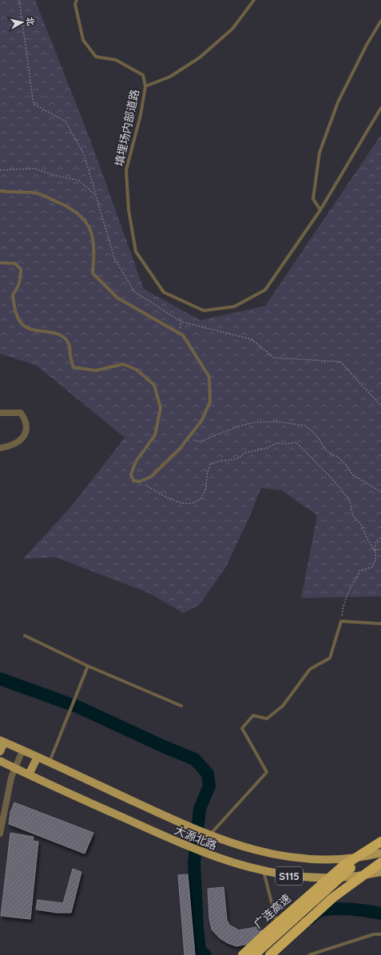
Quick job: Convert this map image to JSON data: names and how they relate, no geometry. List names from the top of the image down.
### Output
{
  "streets": {
    "highway": ["广连高速"],
    "main road": ["大源北路", "S115"],
    "lane": ["填埋场内部道路"]
  },
  "crossings": [
    ["大源北路", "S115"]
  ],
  "north": "right"
}
